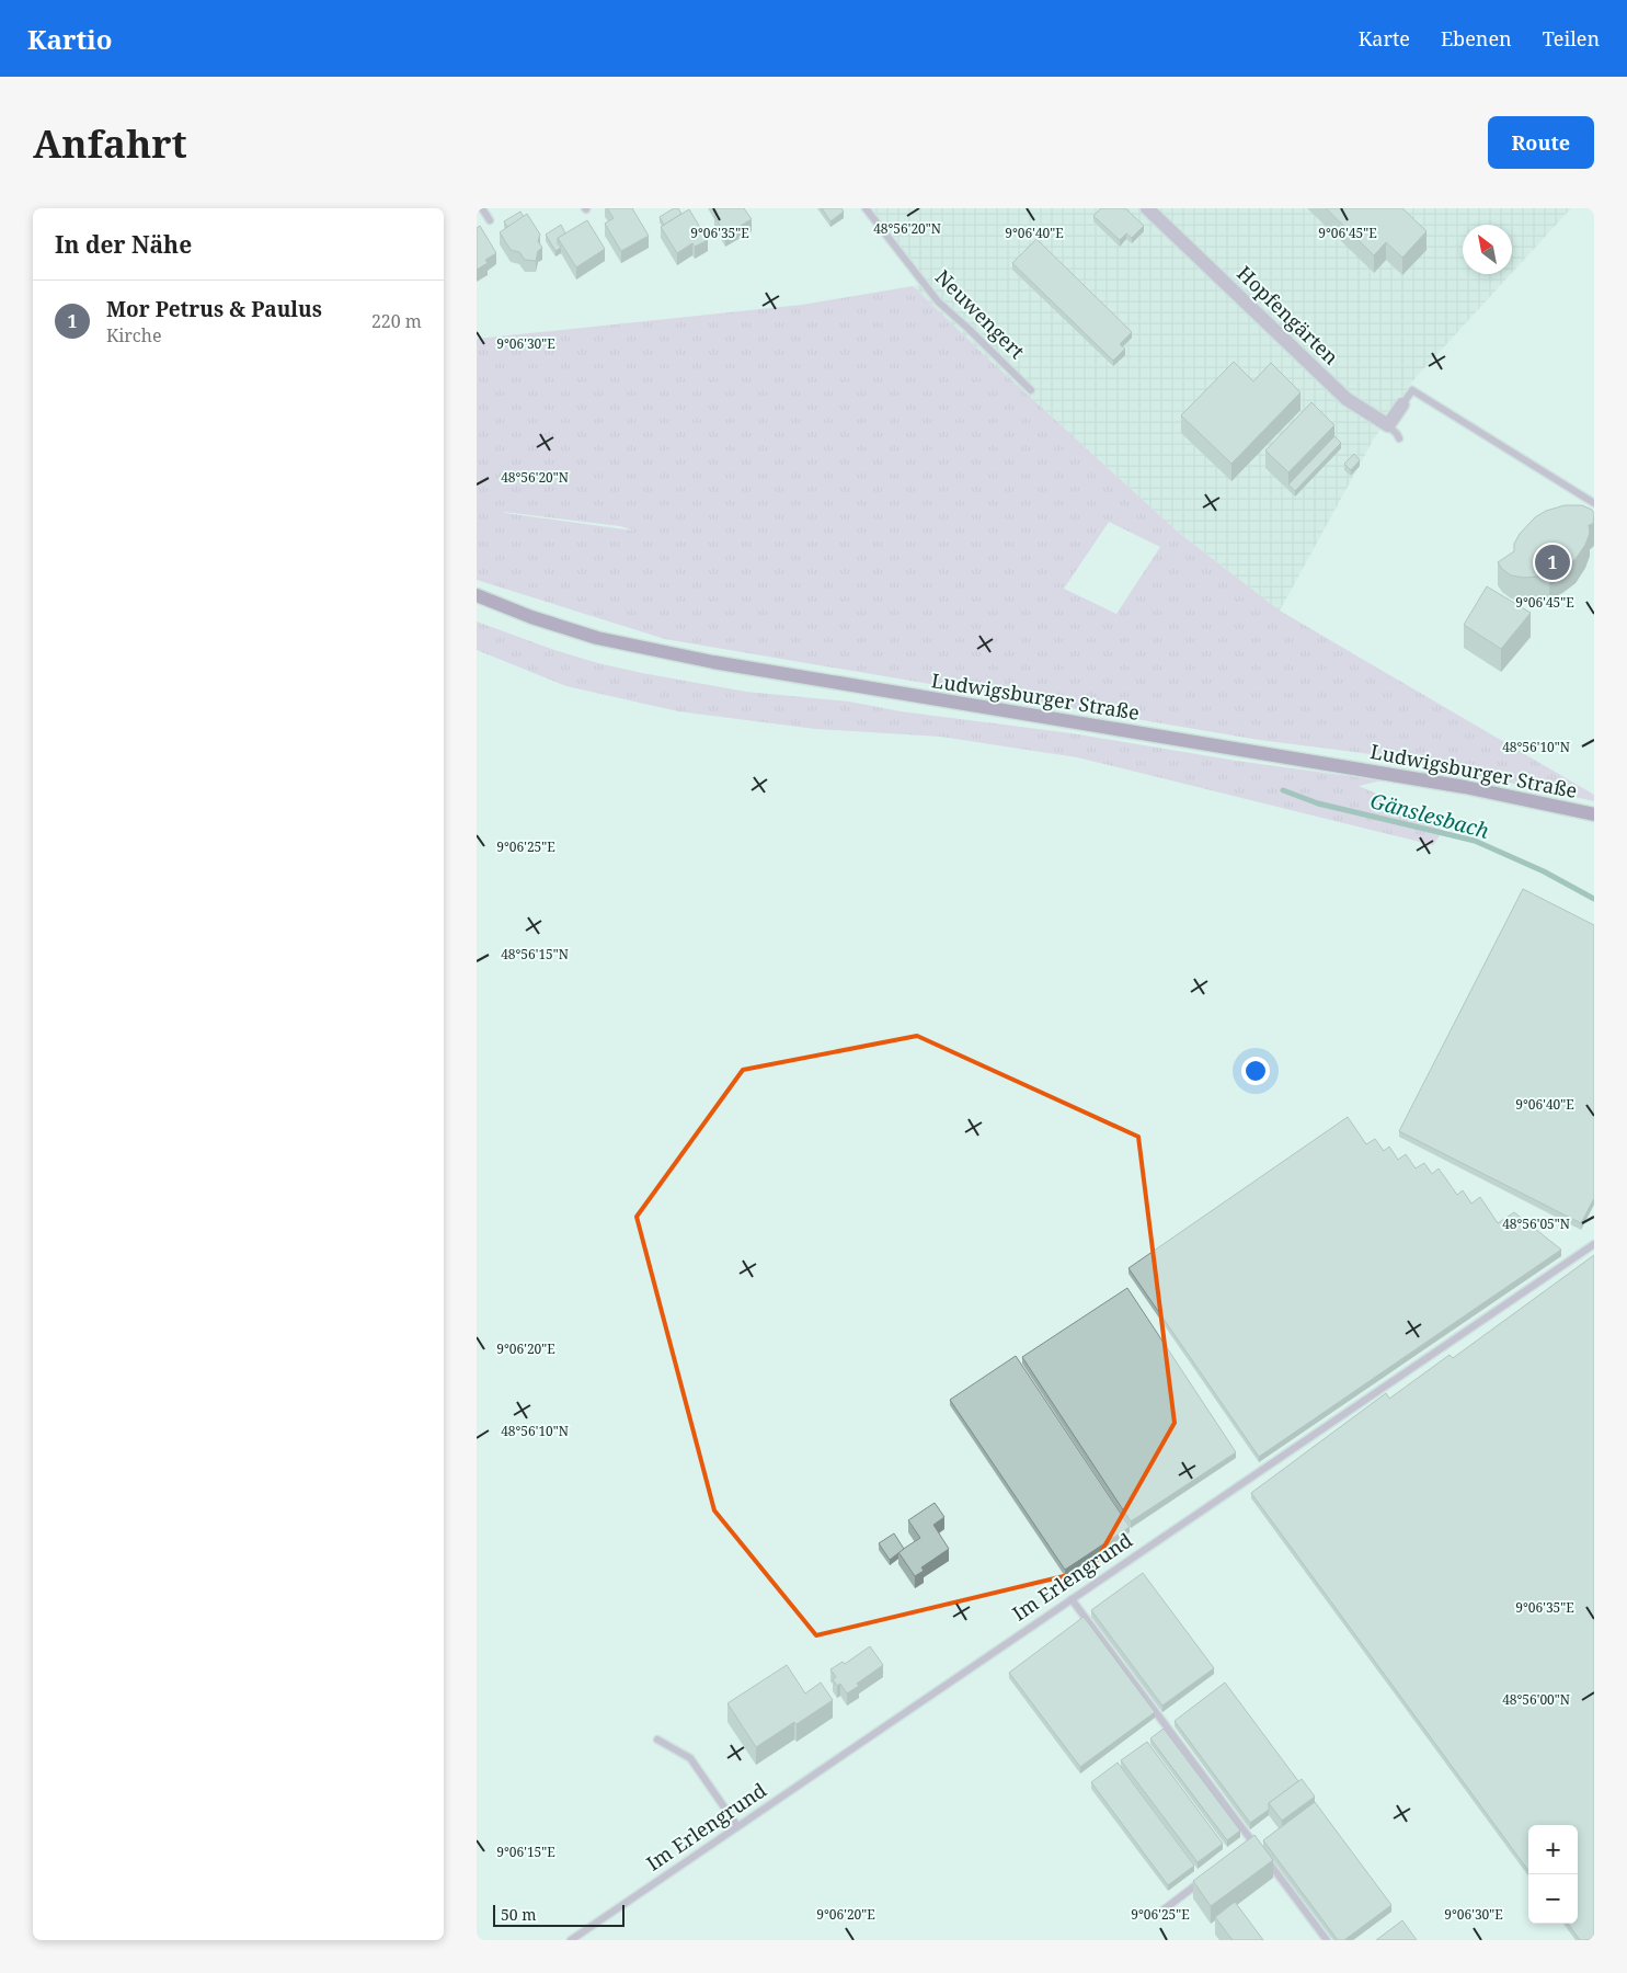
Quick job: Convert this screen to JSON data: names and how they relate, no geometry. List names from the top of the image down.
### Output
{
  "streets": {
    "main road": ["Ludwigsburger Straße"],
    "street": ["Hopfengärten"],
    "lane": ["Neuwengert", "Im Erlengrund"]
  },
  "water": ["Gänslesbach"],
  "scale_bar": "50 m",
  "north": "top left",
  "page": {
    "header": "Kartio",
    "nav": ["Karte", "Ebenen", "Teilen"],
    "buttons": "Route",
    "title": "Anfahrt",
    "heading": "In der Nähe",
    "list": [
      {
        "mark": "1",
        "name": "Mor Petrus & Paulus",
        "note": "Kirche",
        "value": "220 m"
      }
    ],
    "pins": "1",
    "map_buttons": ["+", "−"],
    "scale": "50 m"
  },
  "coordinates": [
    "48°56'20\"N",
    "9°06'40\"E",
    "9°06'45\"E",
    "9°06'35\"E",
    "9°06'30\"E",
    "48°56'10\"N",
    "9°06'25\"E",
    "48°56'15\"N",
    "48°56'05\"N",
    "9°06'20\"E",
    "48°56'00\"N",
    "9°06'15\"E"
  ]
}
